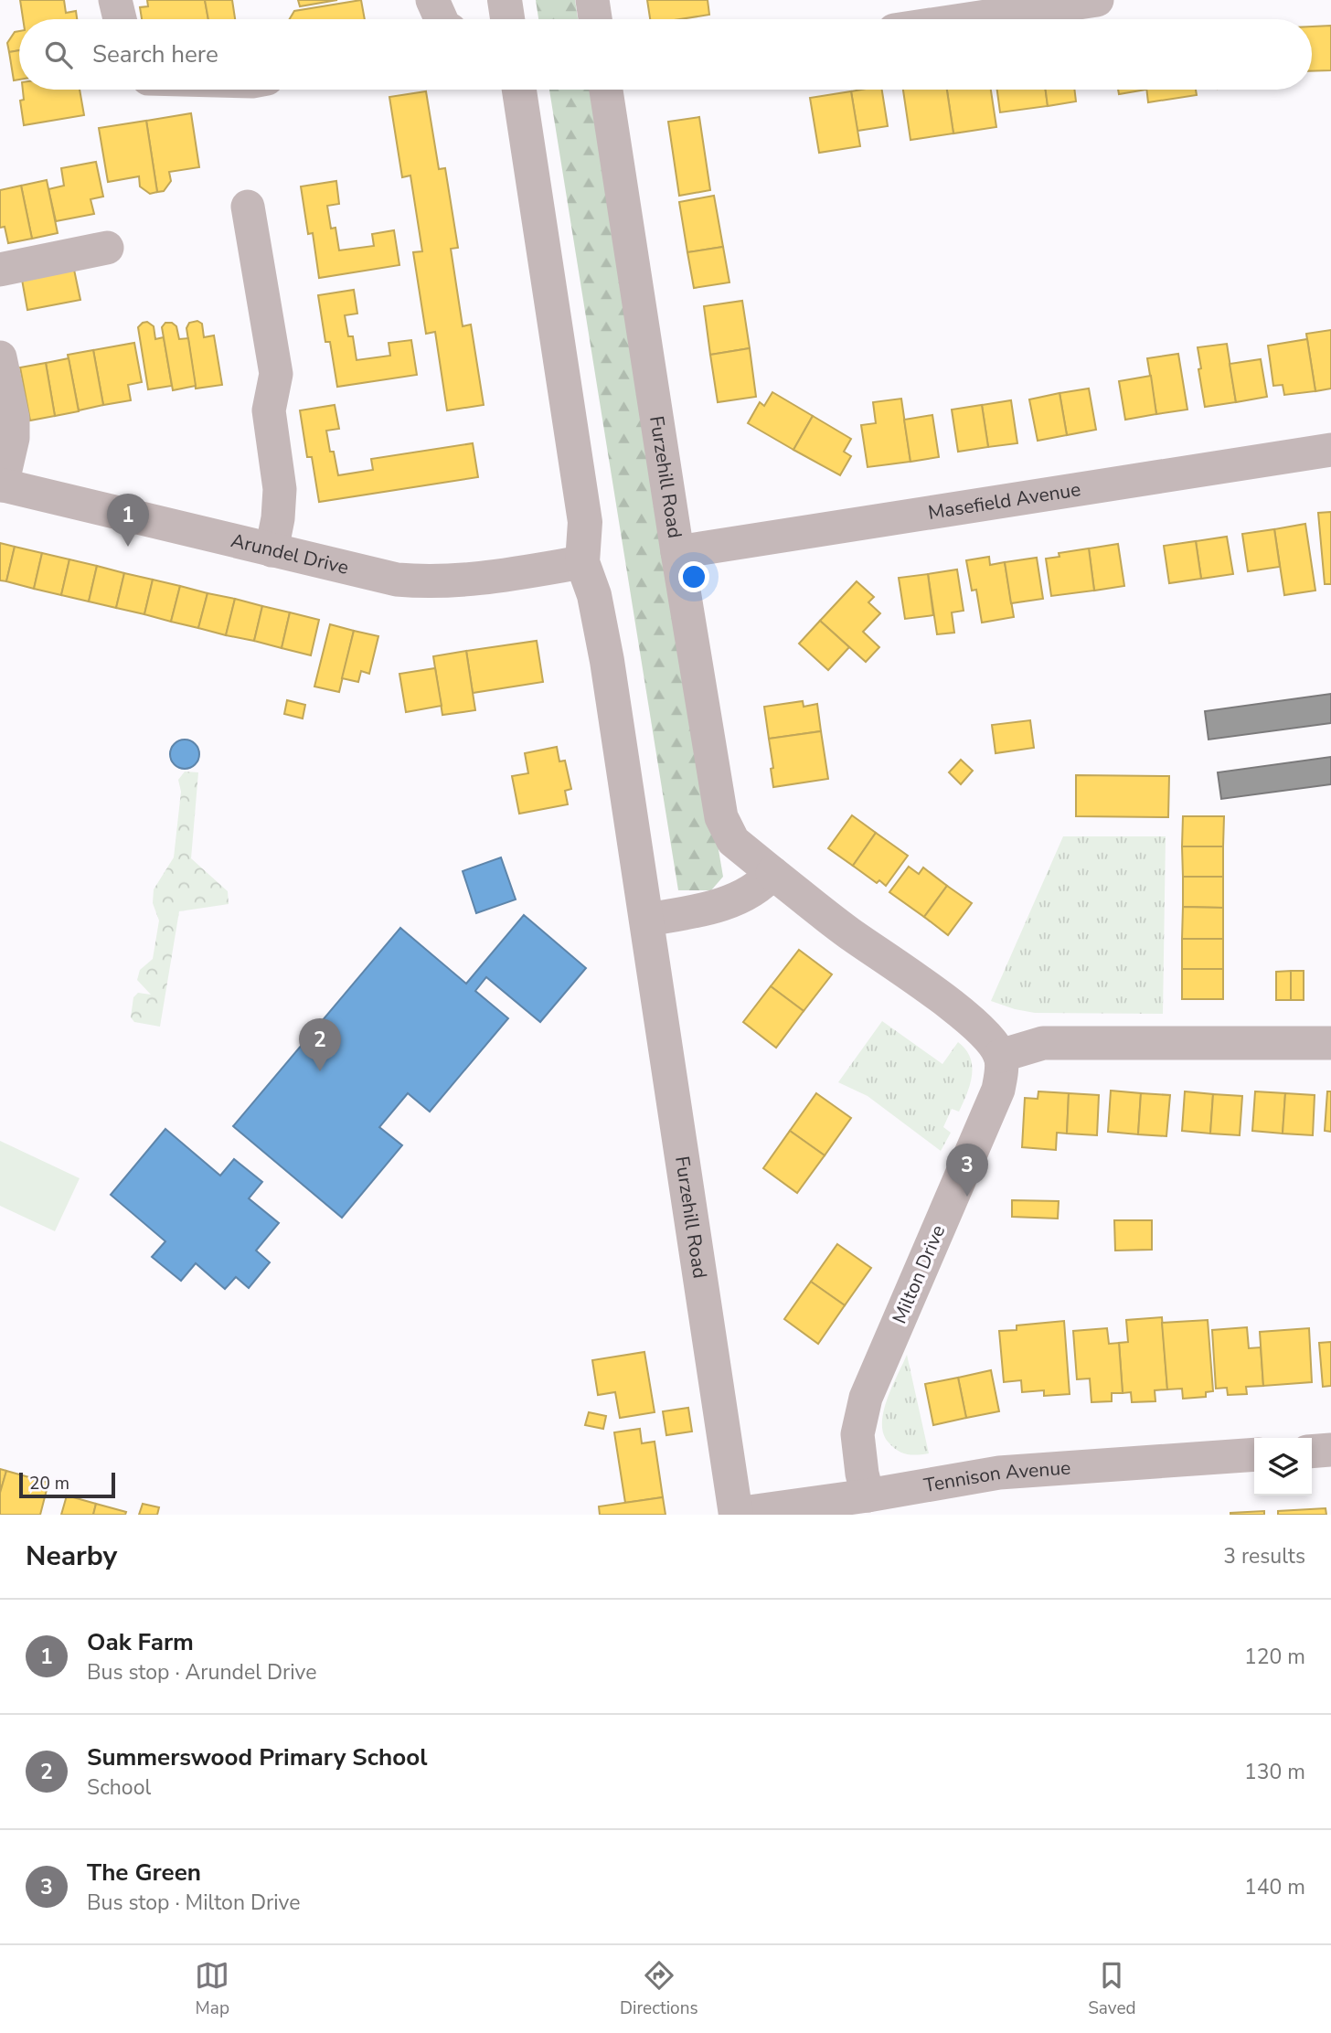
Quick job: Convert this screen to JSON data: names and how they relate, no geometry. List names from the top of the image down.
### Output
{
  "streets": {
    "street": [
      "Furzehill Road",
      "Masefield Avenue",
      "Arundel Drive",
      "Milton Drive",
      "Tennison Avenue"
    ]
  },
  "crossings": [
    ["Furzehill Road", "Masefield Avenue"],
    ["Furzehill Road", "Arundel Drive"],
    ["Furzehill Road", "Tennison Avenue"],
    ["Milton Drive", "Tennison Avenue"]
  ],
  "scale_bar": "20 m",
  "page": {
    "search": "Search here",
    "pins": ["1", "2", "3"],
    "scale": "20 m",
    "heading": ["Nearby", "3 results"],
    "list": [
      {
        "mark": "1",
        "name": "Oak Farm",
        "note": "Bus stop · Arundel Drive",
        "value": "120 m"
      },
      {
        "mark": "2",
        "name": "Summerswood Primary School",
        "note": "School",
        "value": "130 m"
      },
      {
        "mark": "3",
        "name": "The Green",
        "note": "Bus stop · Milton Drive",
        "value": "140 m"
      }
    ],
    "nav": ["Map", "Directions", "Saved"]
  }
}
